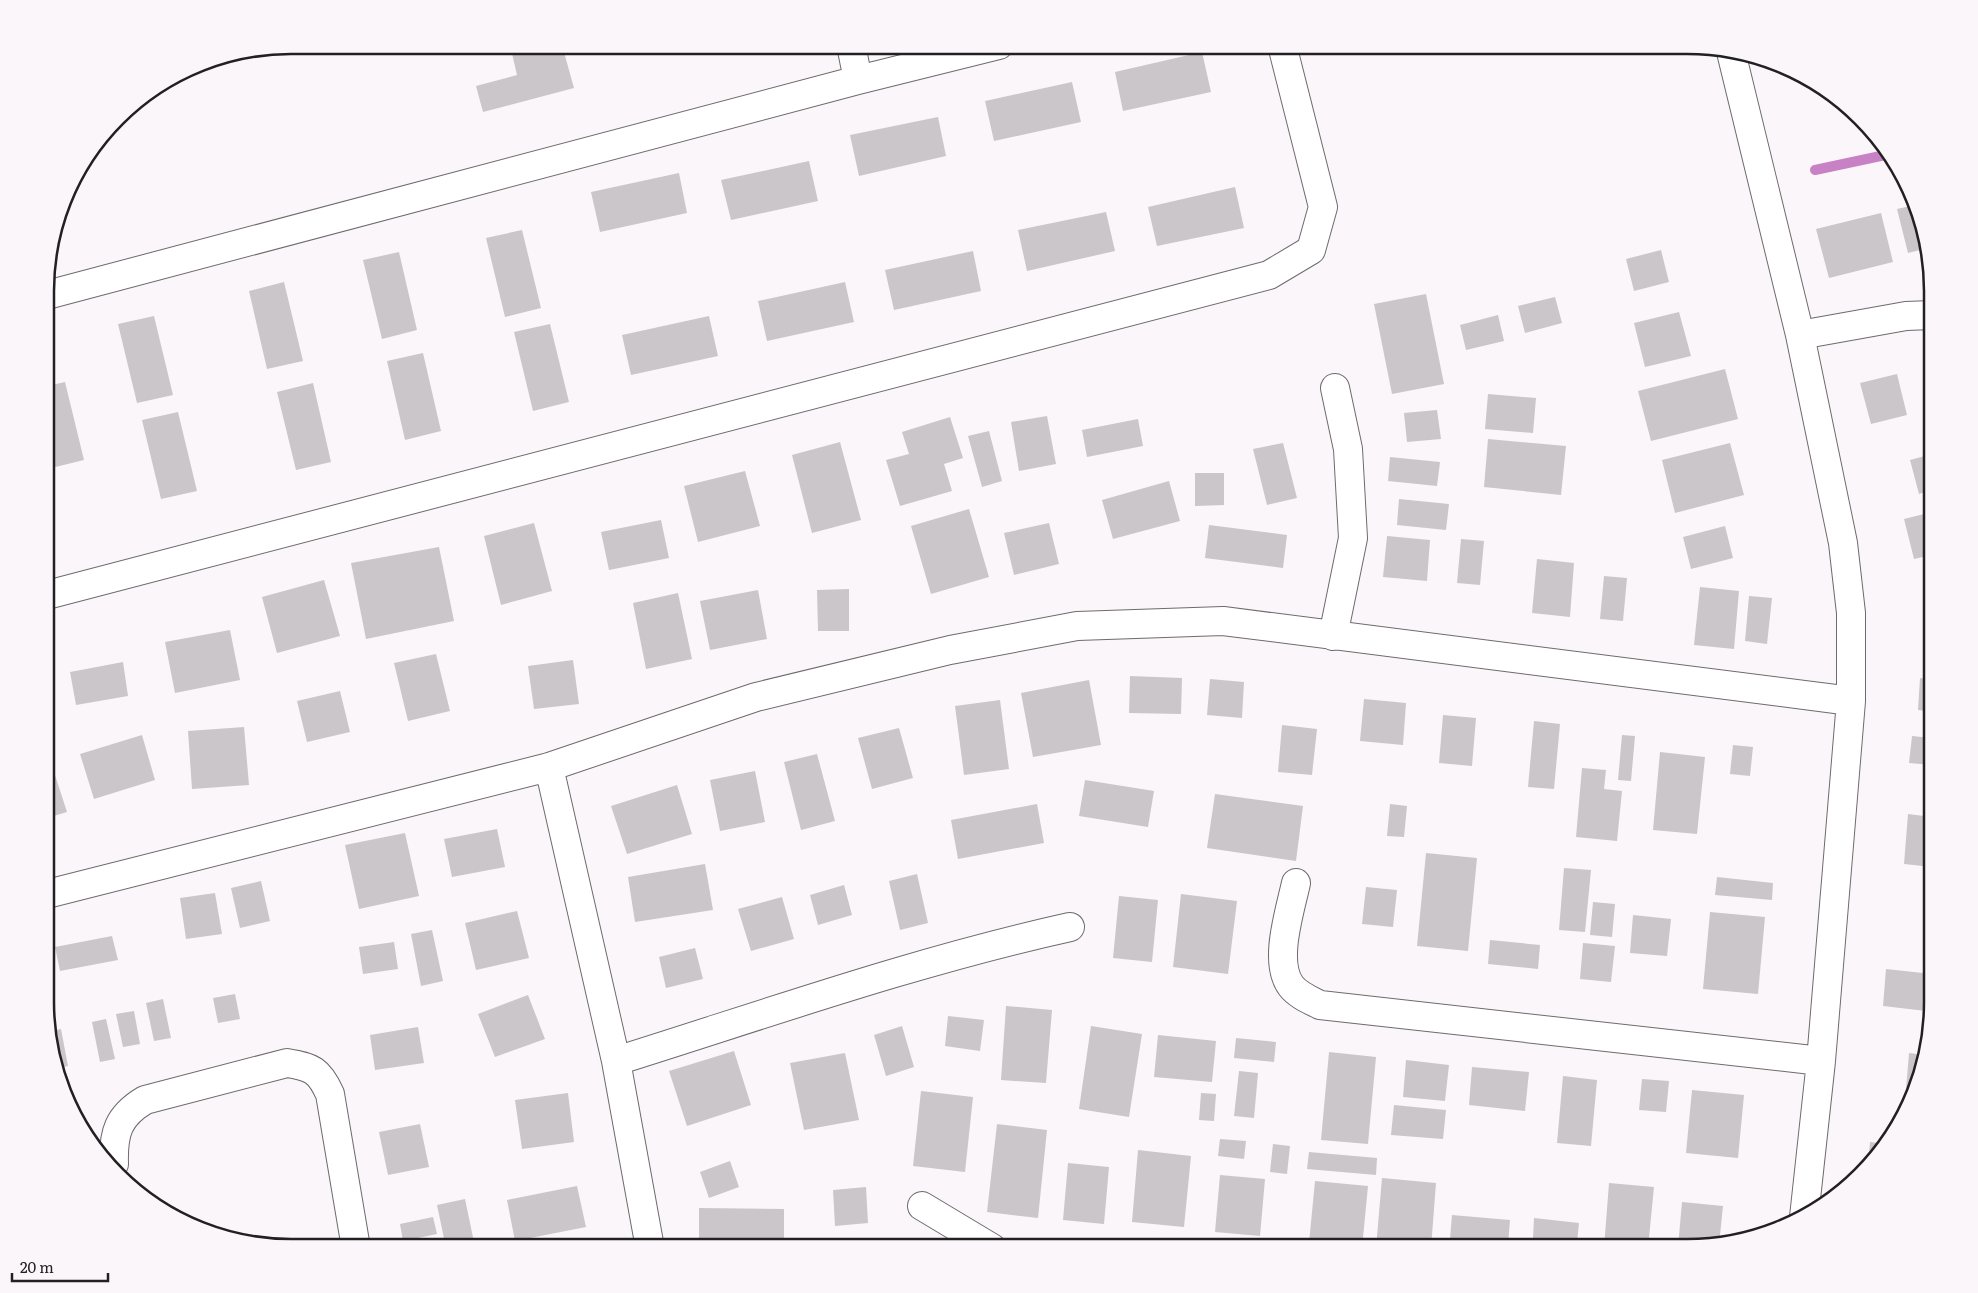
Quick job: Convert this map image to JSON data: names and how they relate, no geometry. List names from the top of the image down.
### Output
{
  "scale_bar": "20 m"
}
